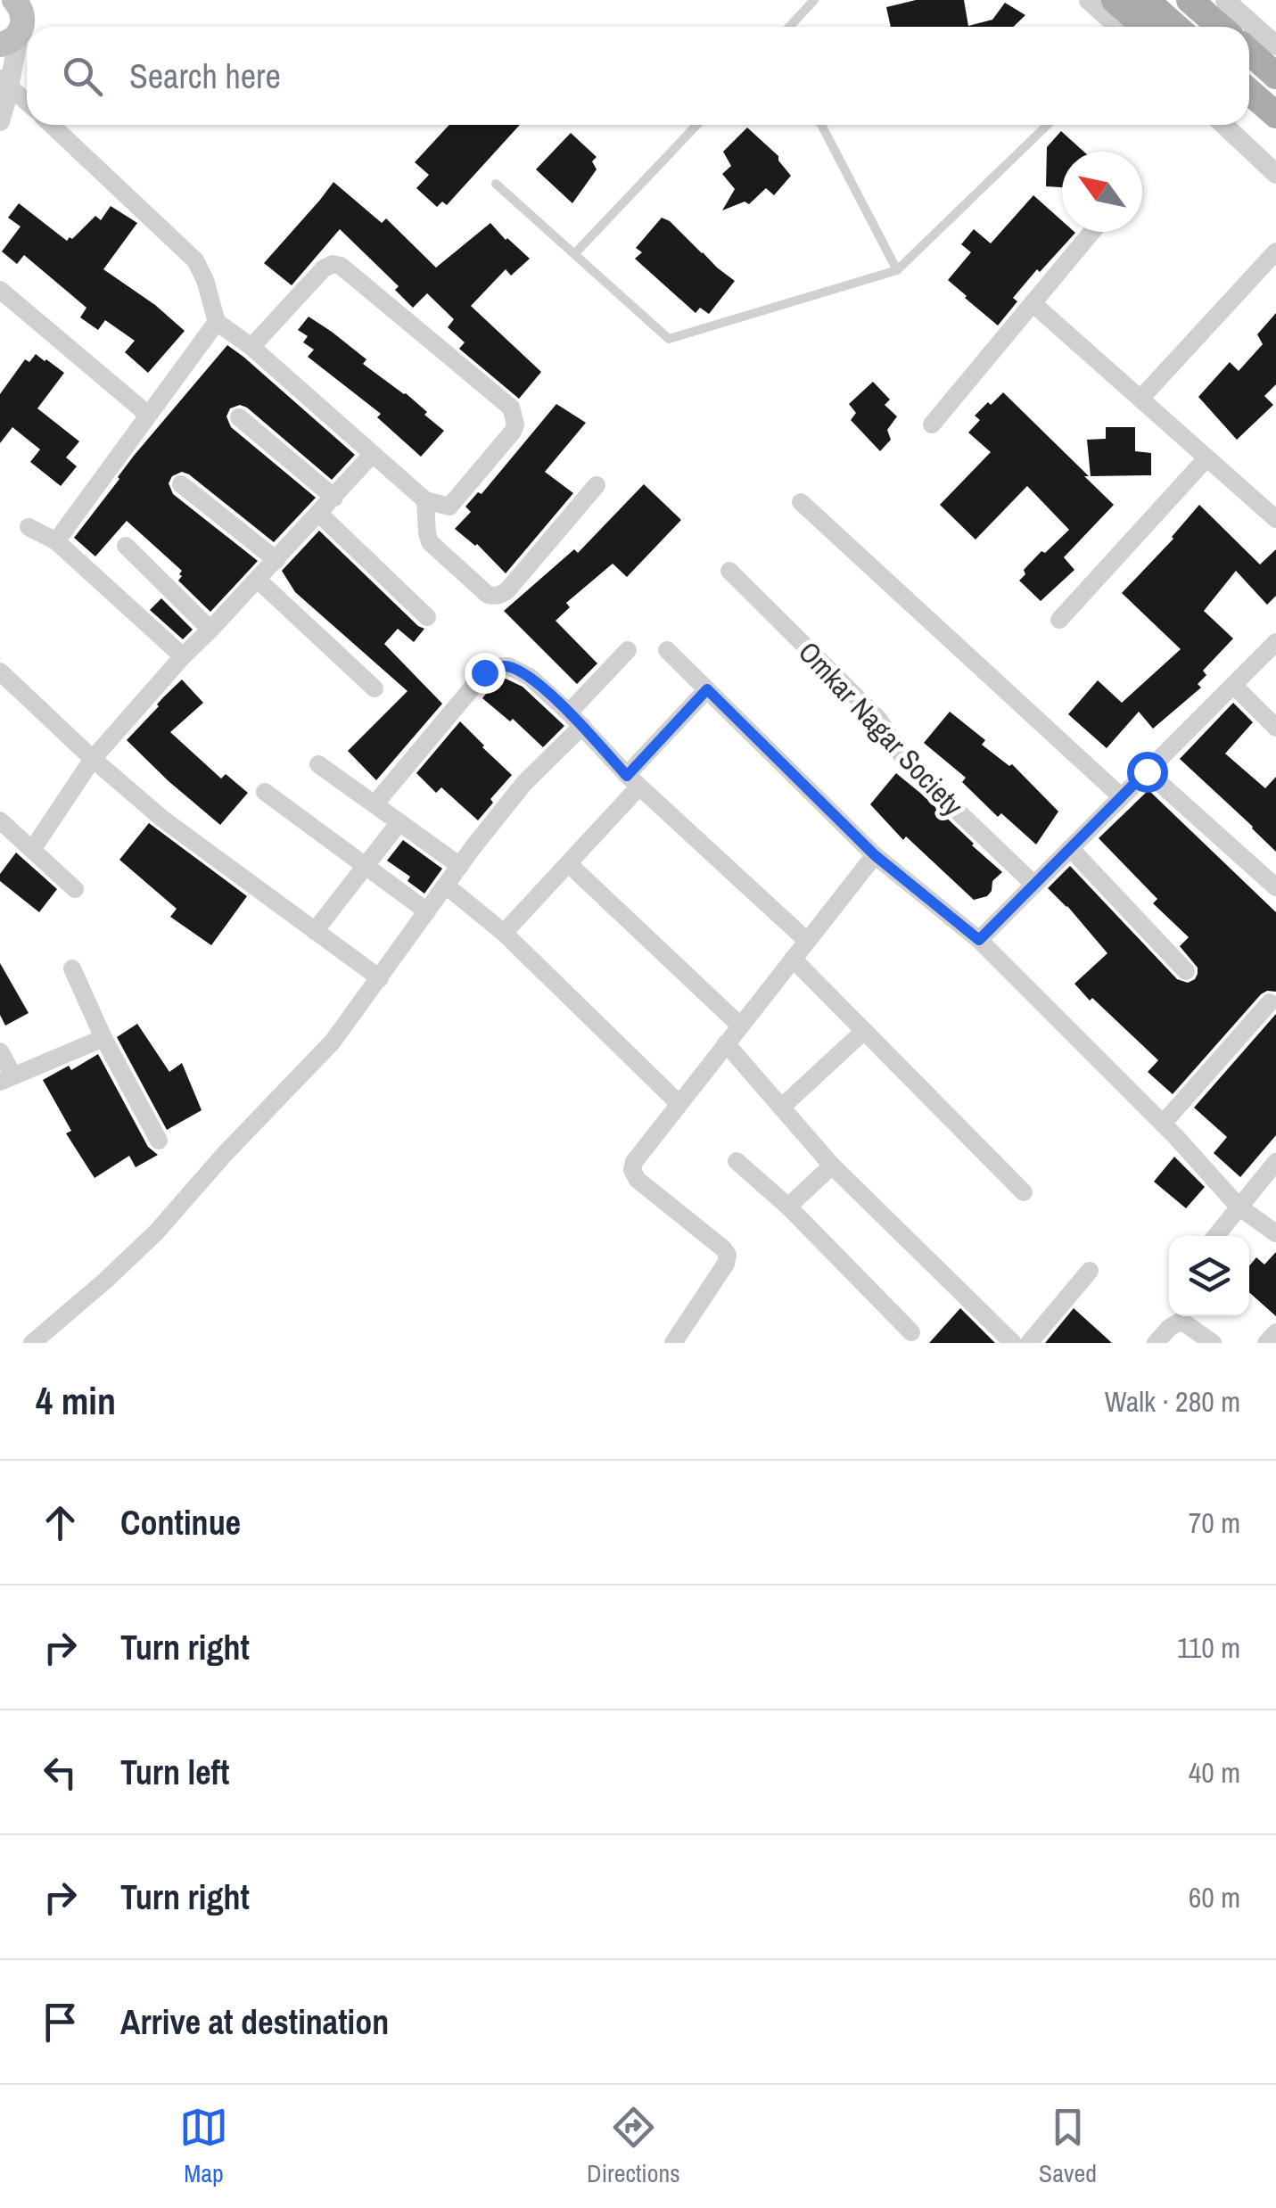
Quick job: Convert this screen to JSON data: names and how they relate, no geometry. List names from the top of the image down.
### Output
{
  "streets": {
    "street": ["Omkar Nagar Society"]
  },
  "north": "top left",
  "page": {
    "search": "Search here",
    "heading": ["4 min", "Walk · 280 m"],
    "list": [
      ["Continue", "70 m"],
      ["Turn right", "110 m"],
      ["Turn left", "40 m"],
      ["Turn right", "60 m"],
      "Arrive at destination"
    ],
    "nav": ["Map", "Directions", "Saved"]
  }
}
